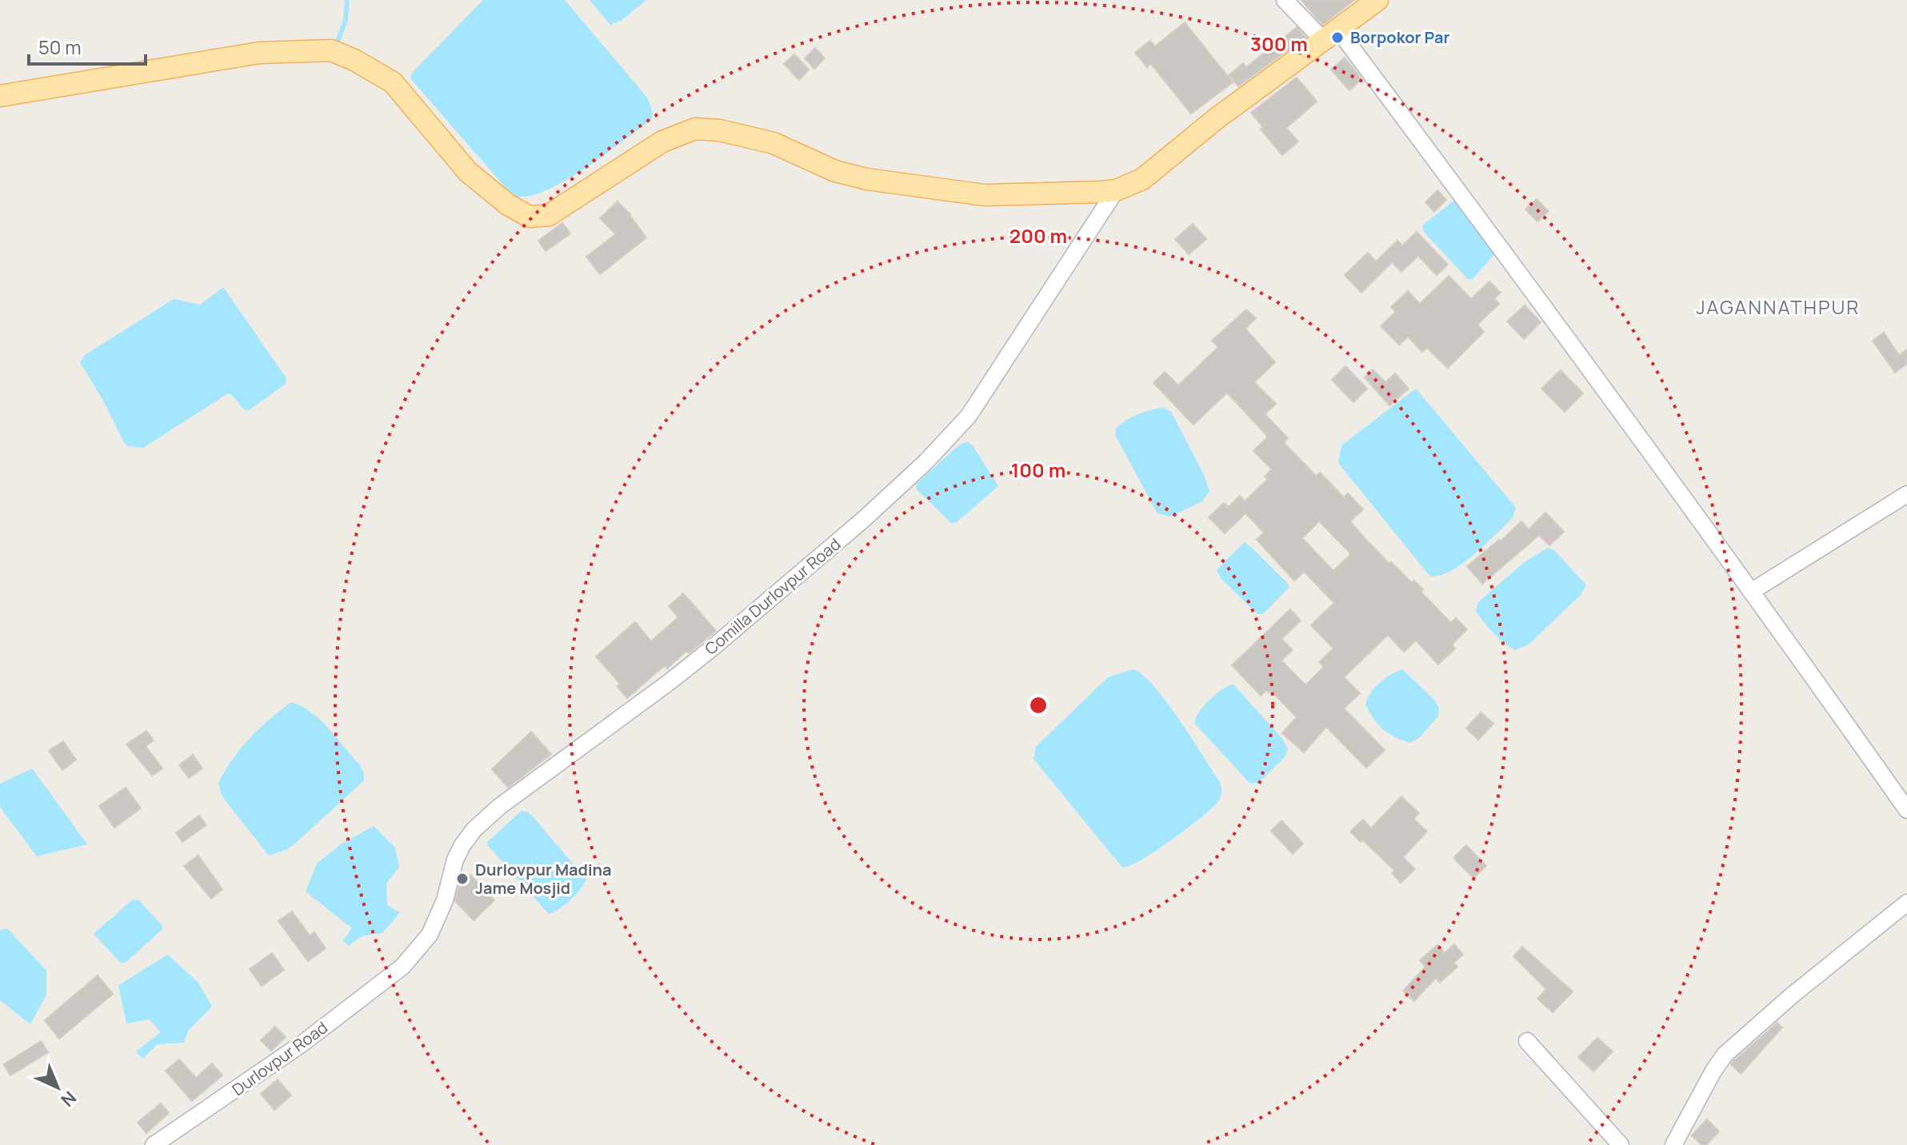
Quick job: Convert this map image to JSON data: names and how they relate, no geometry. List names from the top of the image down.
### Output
{
  "streets": {
    "street": ["Comilla Durlovpur Road", "Durlovpur Road"]
  },
  "crossings": [
    ["Comilla Durlovpur Road", "Durlovpur Road"]
  ],
  "districts": ["JAGANNATHPUR"],
  "places": ["Borpokor Par", "Durlovpur Madina Jame Mosjid"],
  "scale_bar": "50 m",
  "north": "bottom right",
  "rings": ["300 m", "200 m", "100 m"]
}
